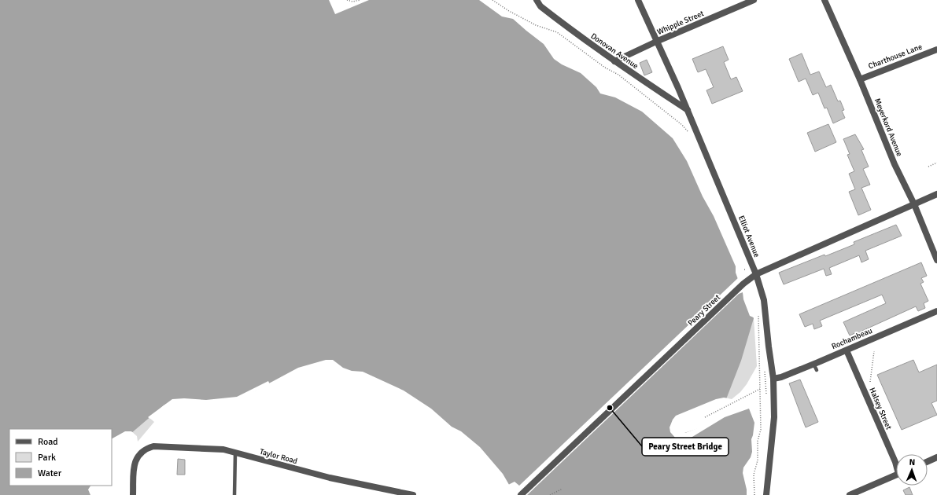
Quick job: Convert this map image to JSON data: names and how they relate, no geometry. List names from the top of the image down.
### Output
{
  "streets": {
    "street": [
      "Whipple Street",
      "Donovan Avenue",
      "Charthouse Lane",
      "Meyerkord Avenue",
      "Elliot Avenue",
      "Peary Street",
      "Rochambeau",
      "Halsey Street",
      "Taylor Road"
    ]
  },
  "crossings": [
    ["Whipple Street", "Donovan Avenue"],
    ["Whipple Street", "Elliot Avenue"],
    ["Donovan Avenue", "Elliot Avenue"],
    ["Charthouse Lane", "Meyerkord Avenue"],
    ["Meyerkord Avenue", "Peary Street"],
    ["Elliot Avenue", "Peary Street"],
    ["Elliot Avenue", "Rochambeau"],
    ["Rochambeau", "Halsey Street"]
  ],
  "places": ["Peary Street Bridge"],
  "legend": ["Road", "Park", "Water"],
  "north": "top"
}
